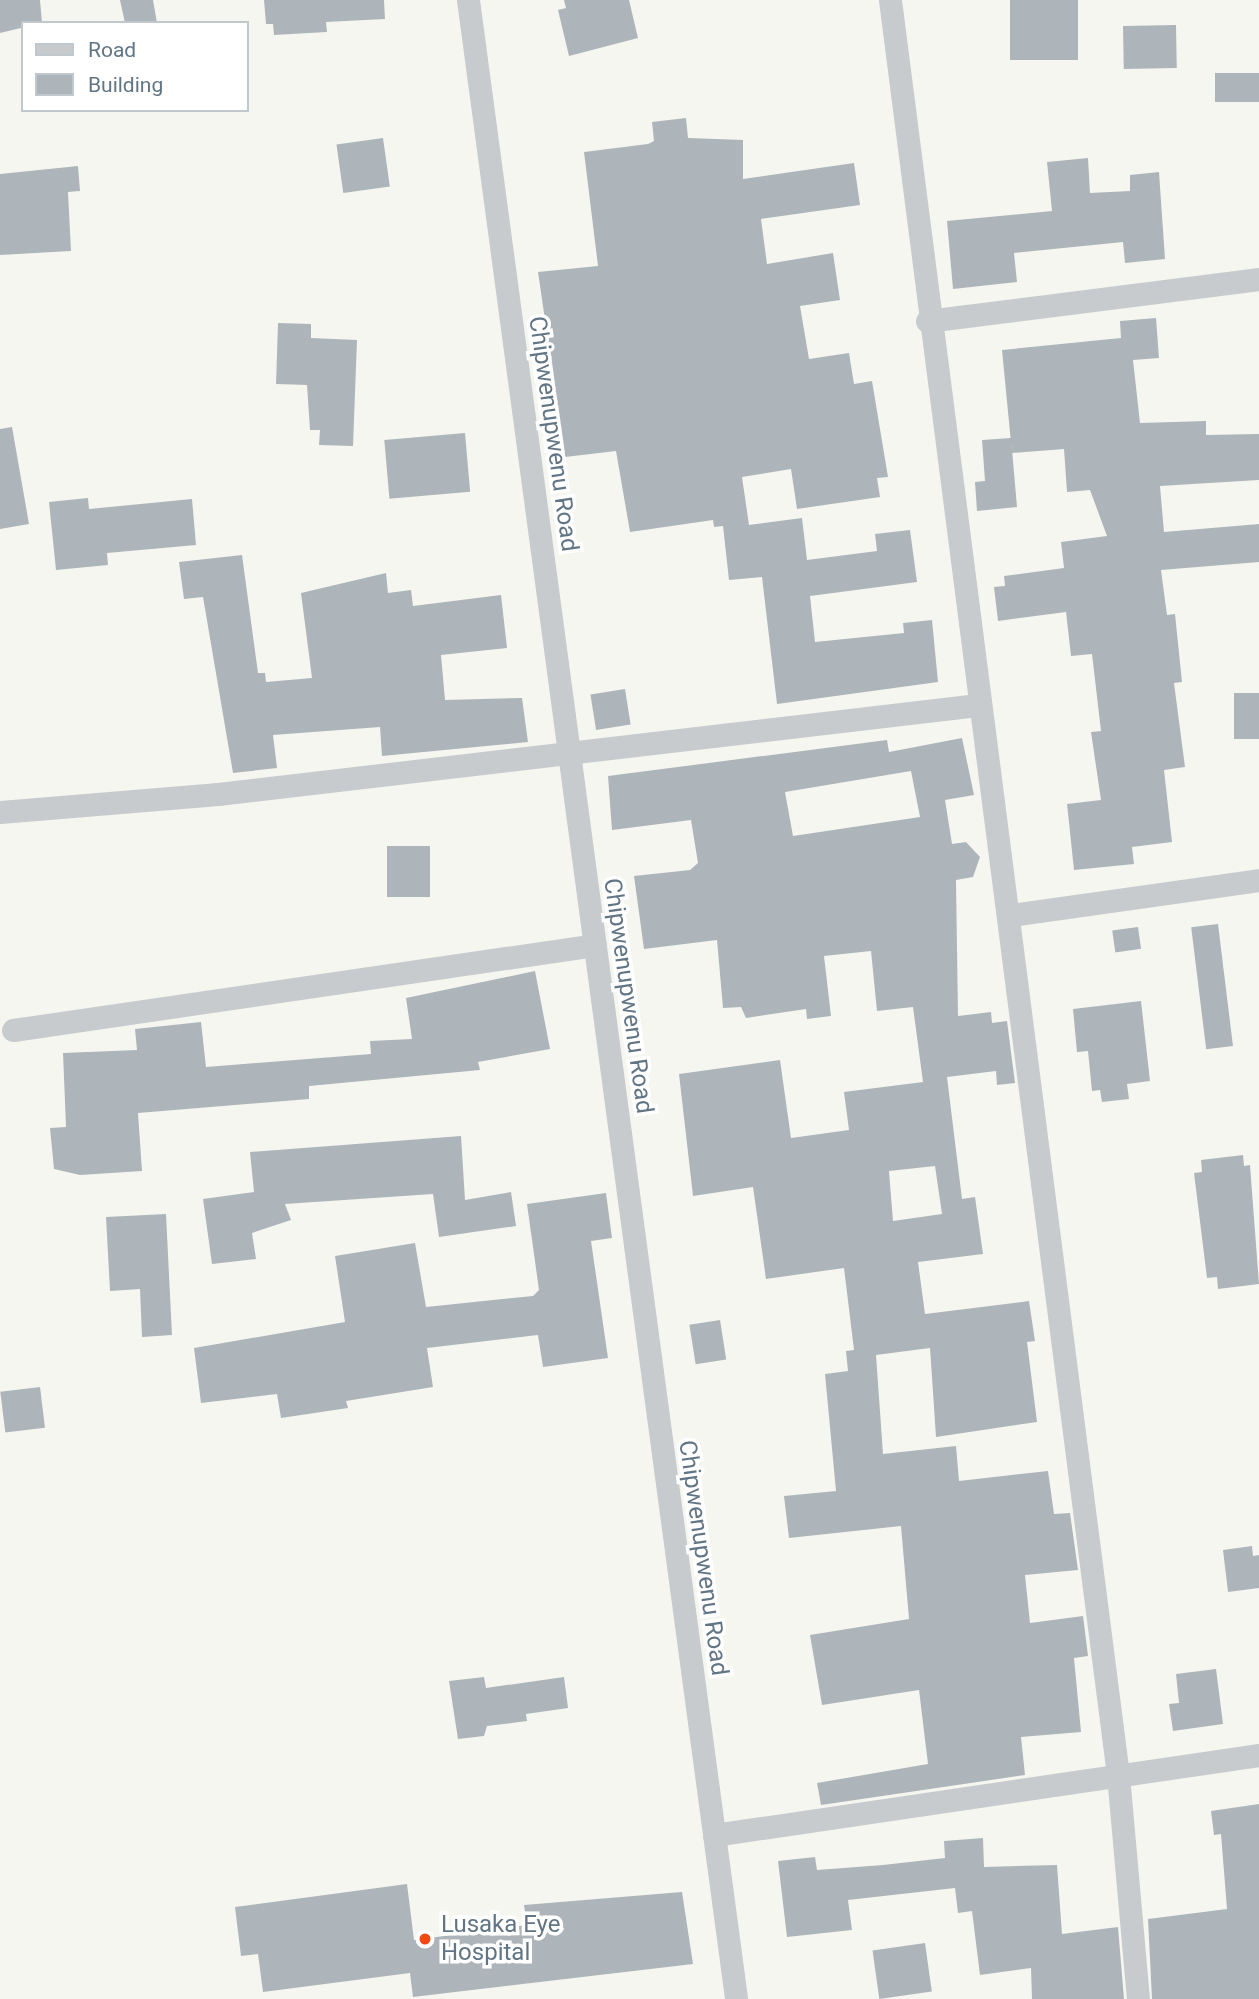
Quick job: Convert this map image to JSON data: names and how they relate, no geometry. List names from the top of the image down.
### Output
{
  "streets": {
    "street": ["Chipwenupwenu Road"]
  },
  "places": ["Lusaka Eye Hospital"],
  "legend": ["Road", "Building"]
}
